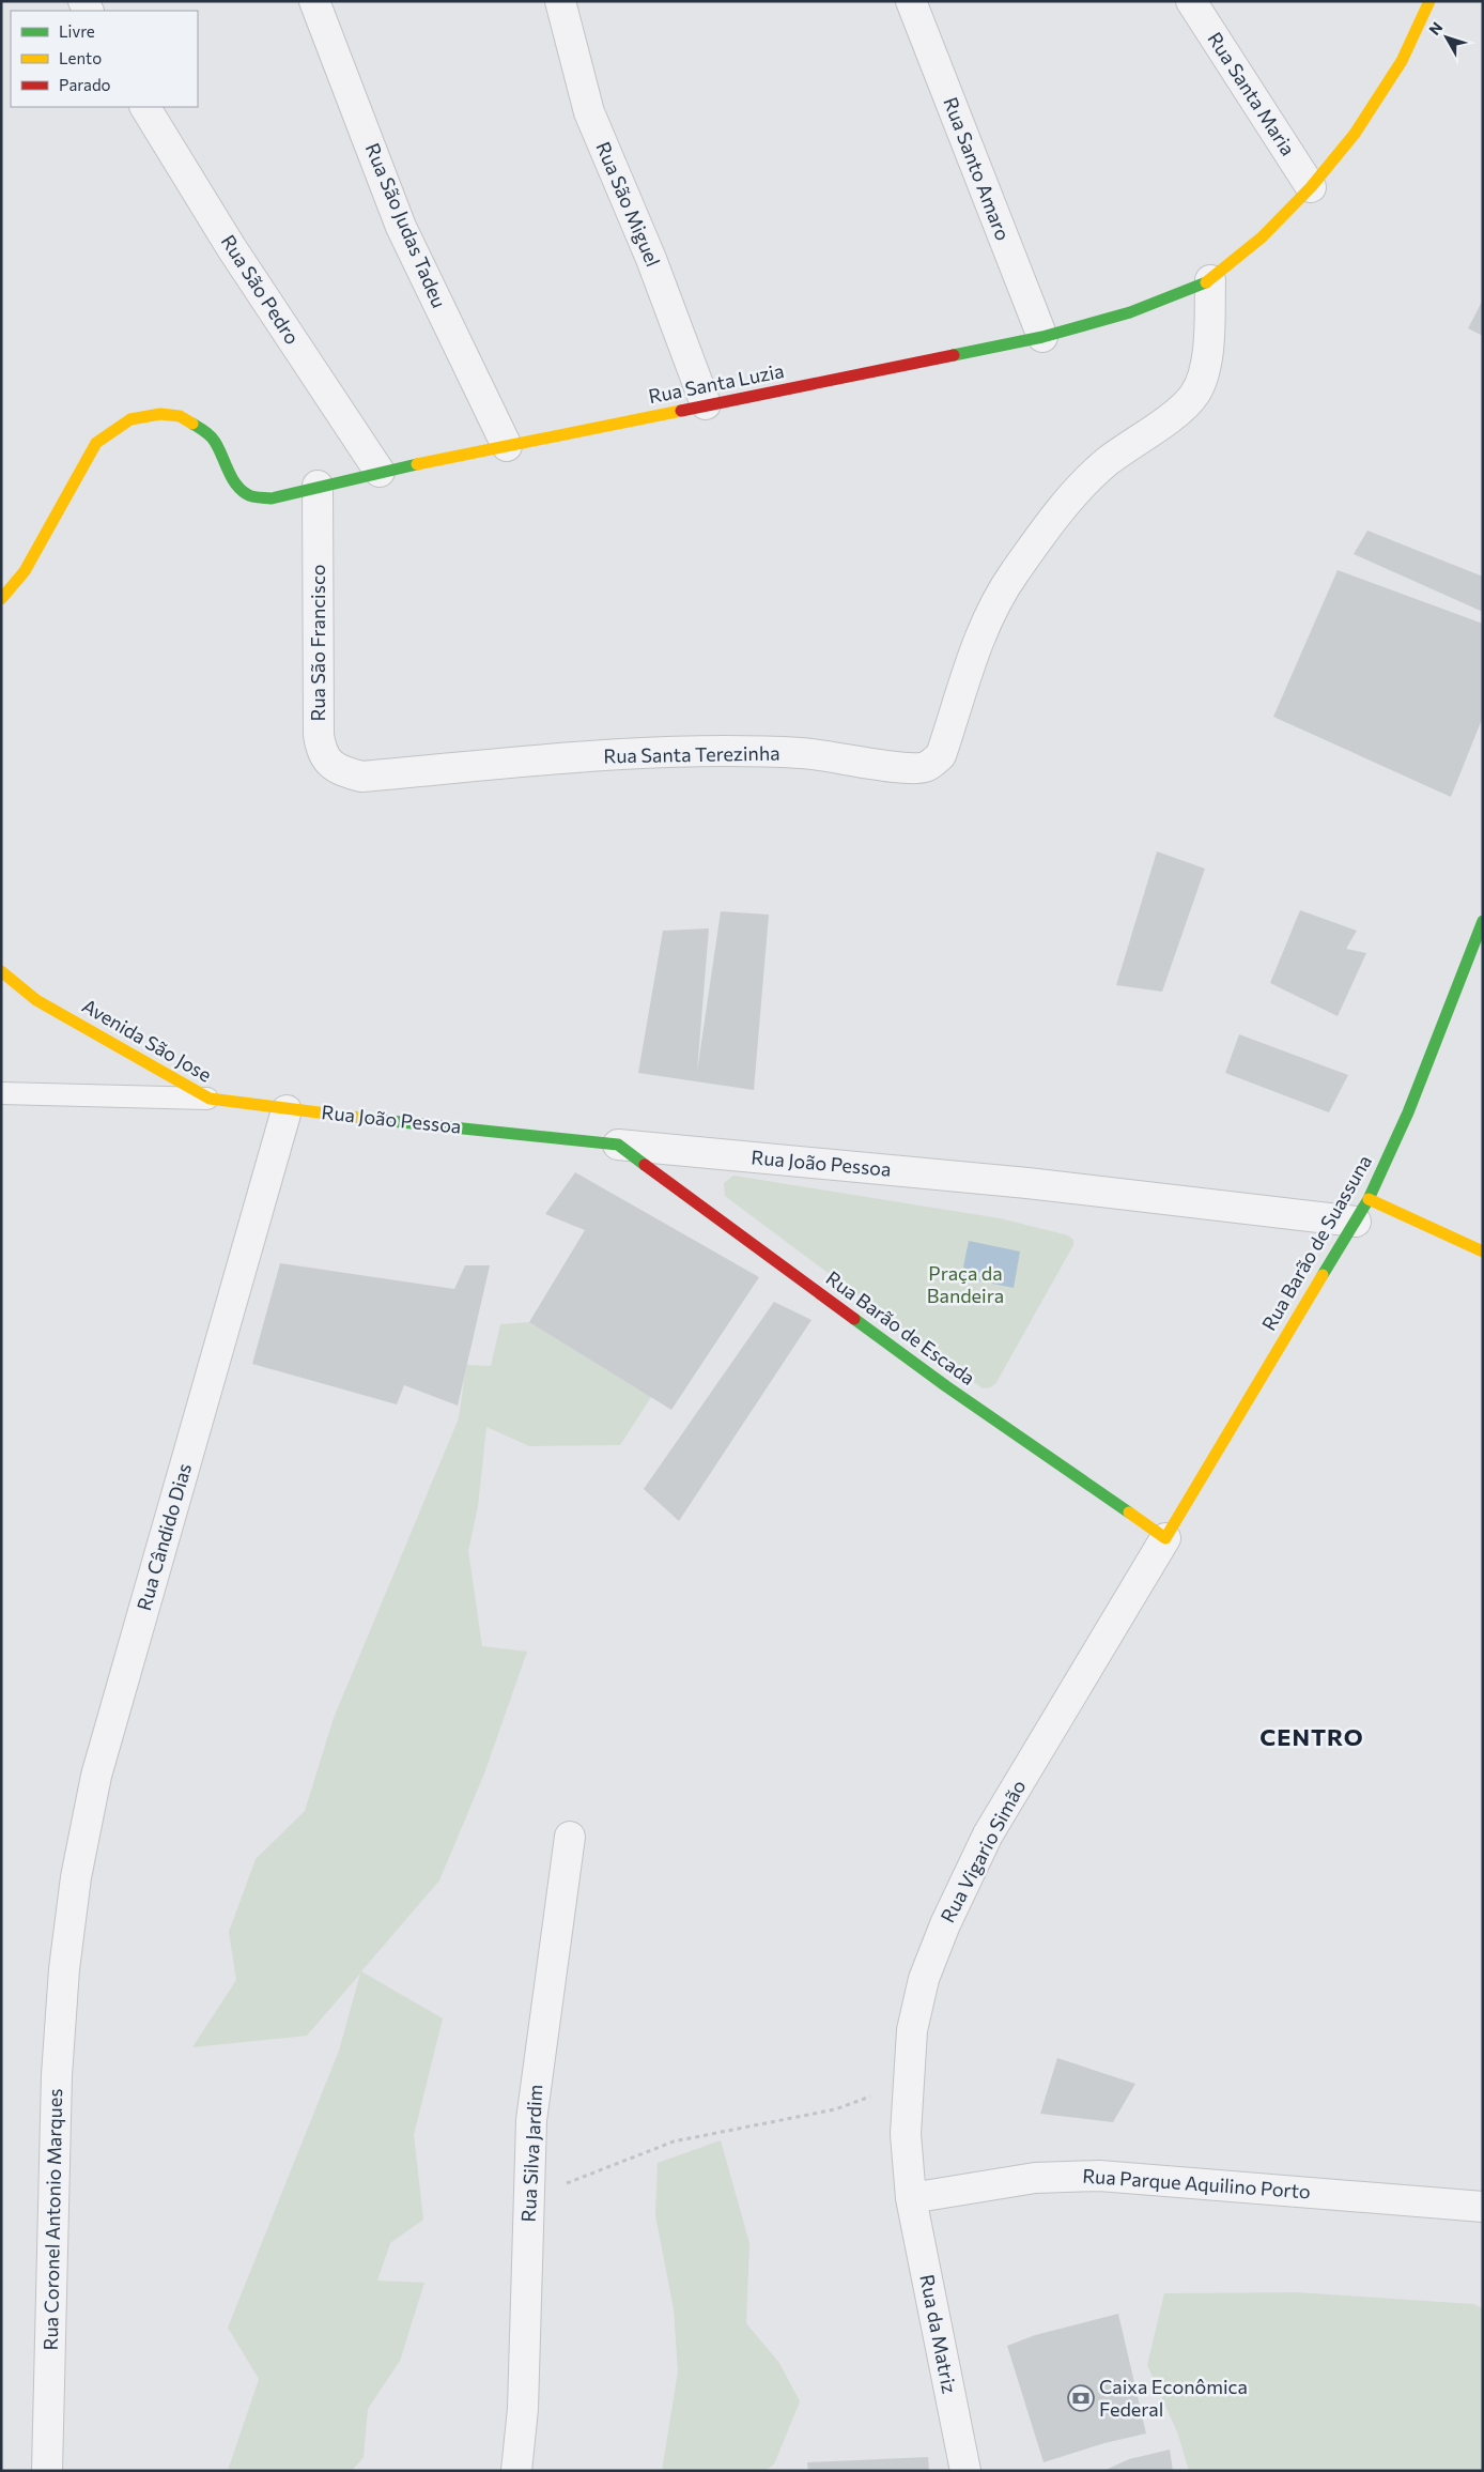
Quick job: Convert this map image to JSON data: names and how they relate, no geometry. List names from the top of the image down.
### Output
{
  "streets": {
    "street": [
      "Rua Santa Maria",
      "Rua Santo Amaro",
      "Rua São Miguel",
      "Rua São Judas Tadeu",
      "Rua São Pedro",
      "Rua Santa Luzia",
      "Rua São Francisco",
      "Rua Santa Terezinha",
      "Avenida São Jose",
      "Rua João Pessoa",
      "Rua Barão de Suassuna",
      "Rua Barão de Escada",
      "Rua Cândido Dias",
      "Rua Vigario Simão",
      "Rua Silva Jardim",
      "Rua Parque Aquilino Porto",
      "Rua Coronel Antonio Marques",
      "Rua da Matriz"
    ]
  },
  "crossings": [
    ["Rua Santa Maria", "Rua Santa Luzia"],
    ["Rua Santo Amaro", "Rua Santa Luzia"],
    ["Rua São Miguel", "Rua Santa Luzia"],
    ["Rua São Judas Tadeu", "Rua Santa Luzia"],
    ["Rua São Pedro", "Rua Santa Luzia"],
    ["Rua Santa Luzia", "Rua São Francisco"],
    ["Rua Santa Luzia", "Rua Santa Terezinha"],
    ["Rua São Francisco", "Rua Santa Terezinha"],
    ["Avenida São Jose", "Rua João Pessoa"],
    ["Avenida São Jose", "Rua Cândido Dias"],
    ["Rua João Pessoa", "Rua Barão de Suassuna"],
    ["Rua João Pessoa", "Rua Barão de Escada"],
    ["Rua João Pessoa", "Rua Cândido Dias"],
    ["Rua Barão de Suassuna", "Rua Barão de Escada"],
    ["Rua Barão de Suassuna", "Rua Vigario Simão"],
    ["Rua Barão de Escada", "Rua Vigario Simão"],
    ["Rua Cândido Dias", "Rua Coronel Antonio Marques"],
    ["Rua Vigario Simão", "Rua Parque Aquilino Porto"],
    ["Rua Vigario Simão", "Rua da Matriz"],
    ["Rua Parque Aquilino Porto", "Rua da Matriz"]
  ],
  "districts": ["CENTRO"],
  "parks": ["Praça da Bandeira"],
  "places": {
    "bank": ["Caixa Econômica Federal"]
  },
  "legend": ["Livre", "Lento", "Parado"],
  "north": "top left"
}
